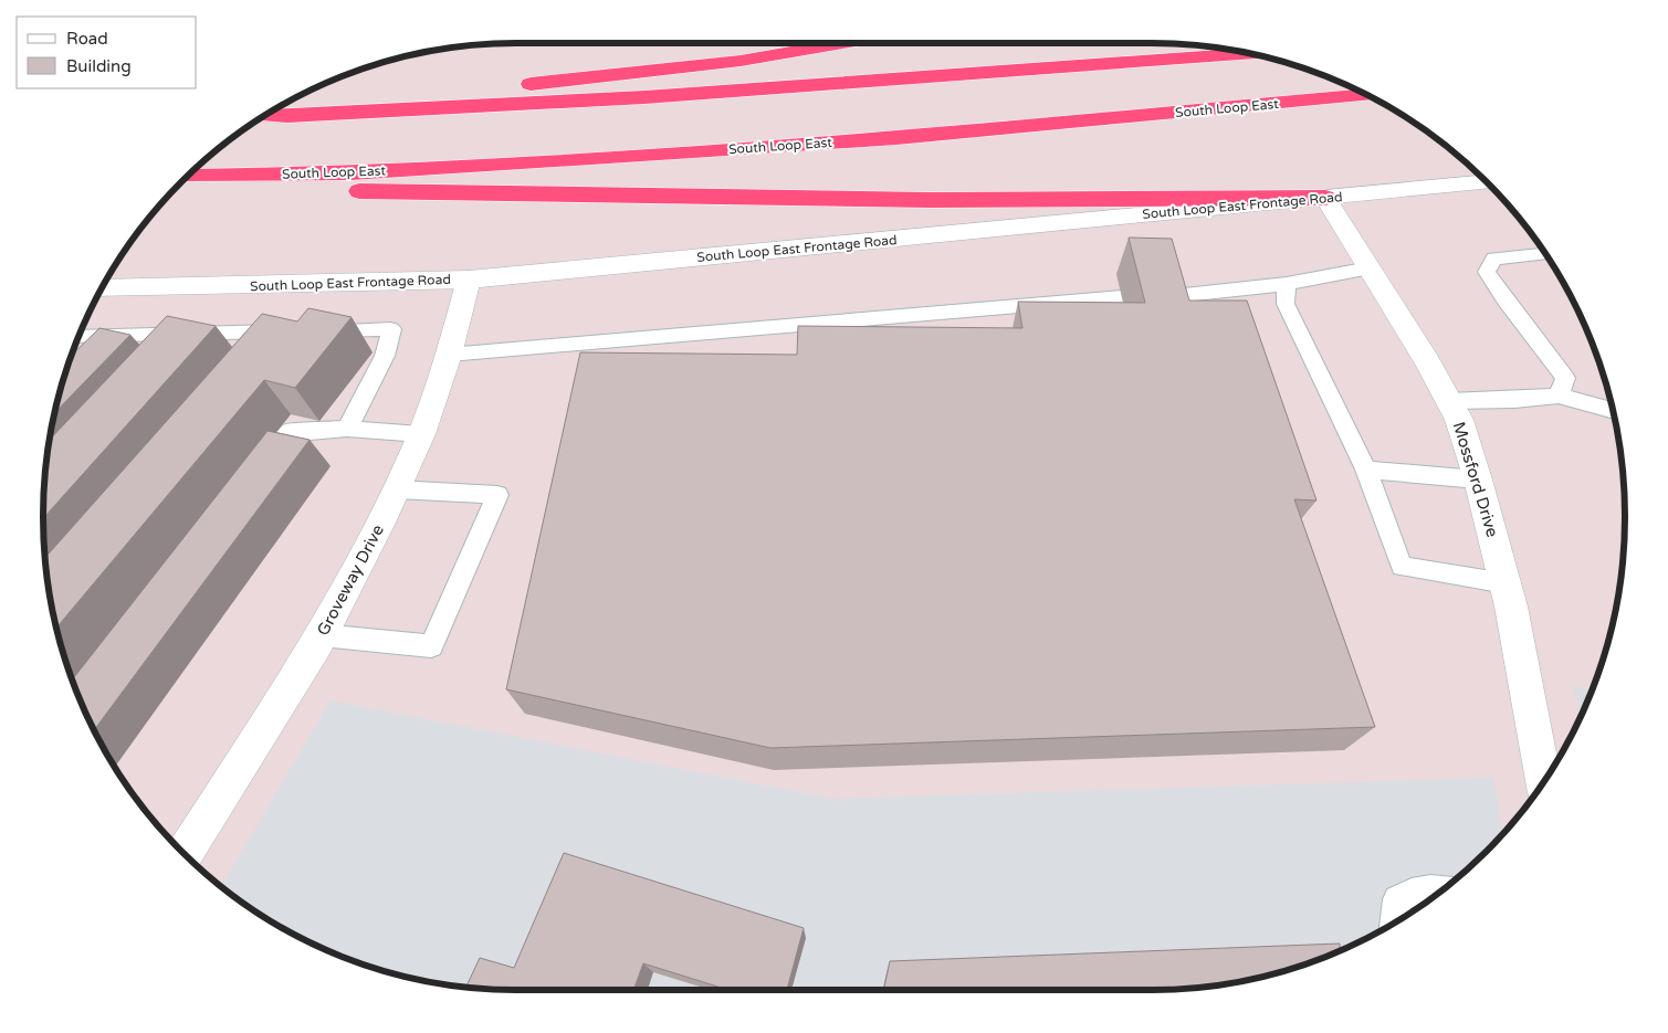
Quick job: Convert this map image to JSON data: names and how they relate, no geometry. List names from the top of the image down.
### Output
{
  "streets": {
    "highway": ["South Loop East"],
    "main road": ["South Loop East Frontage Road", "Mossford Drive", "Groveway Drive"]
  },
  "crossings": [
    ["South Loop East Frontage Road", "Mossford Drive"],
    ["South Loop East Frontage Road", "Groveway Drive"]
  ],
  "legend": ["Road", "Building"]
}
